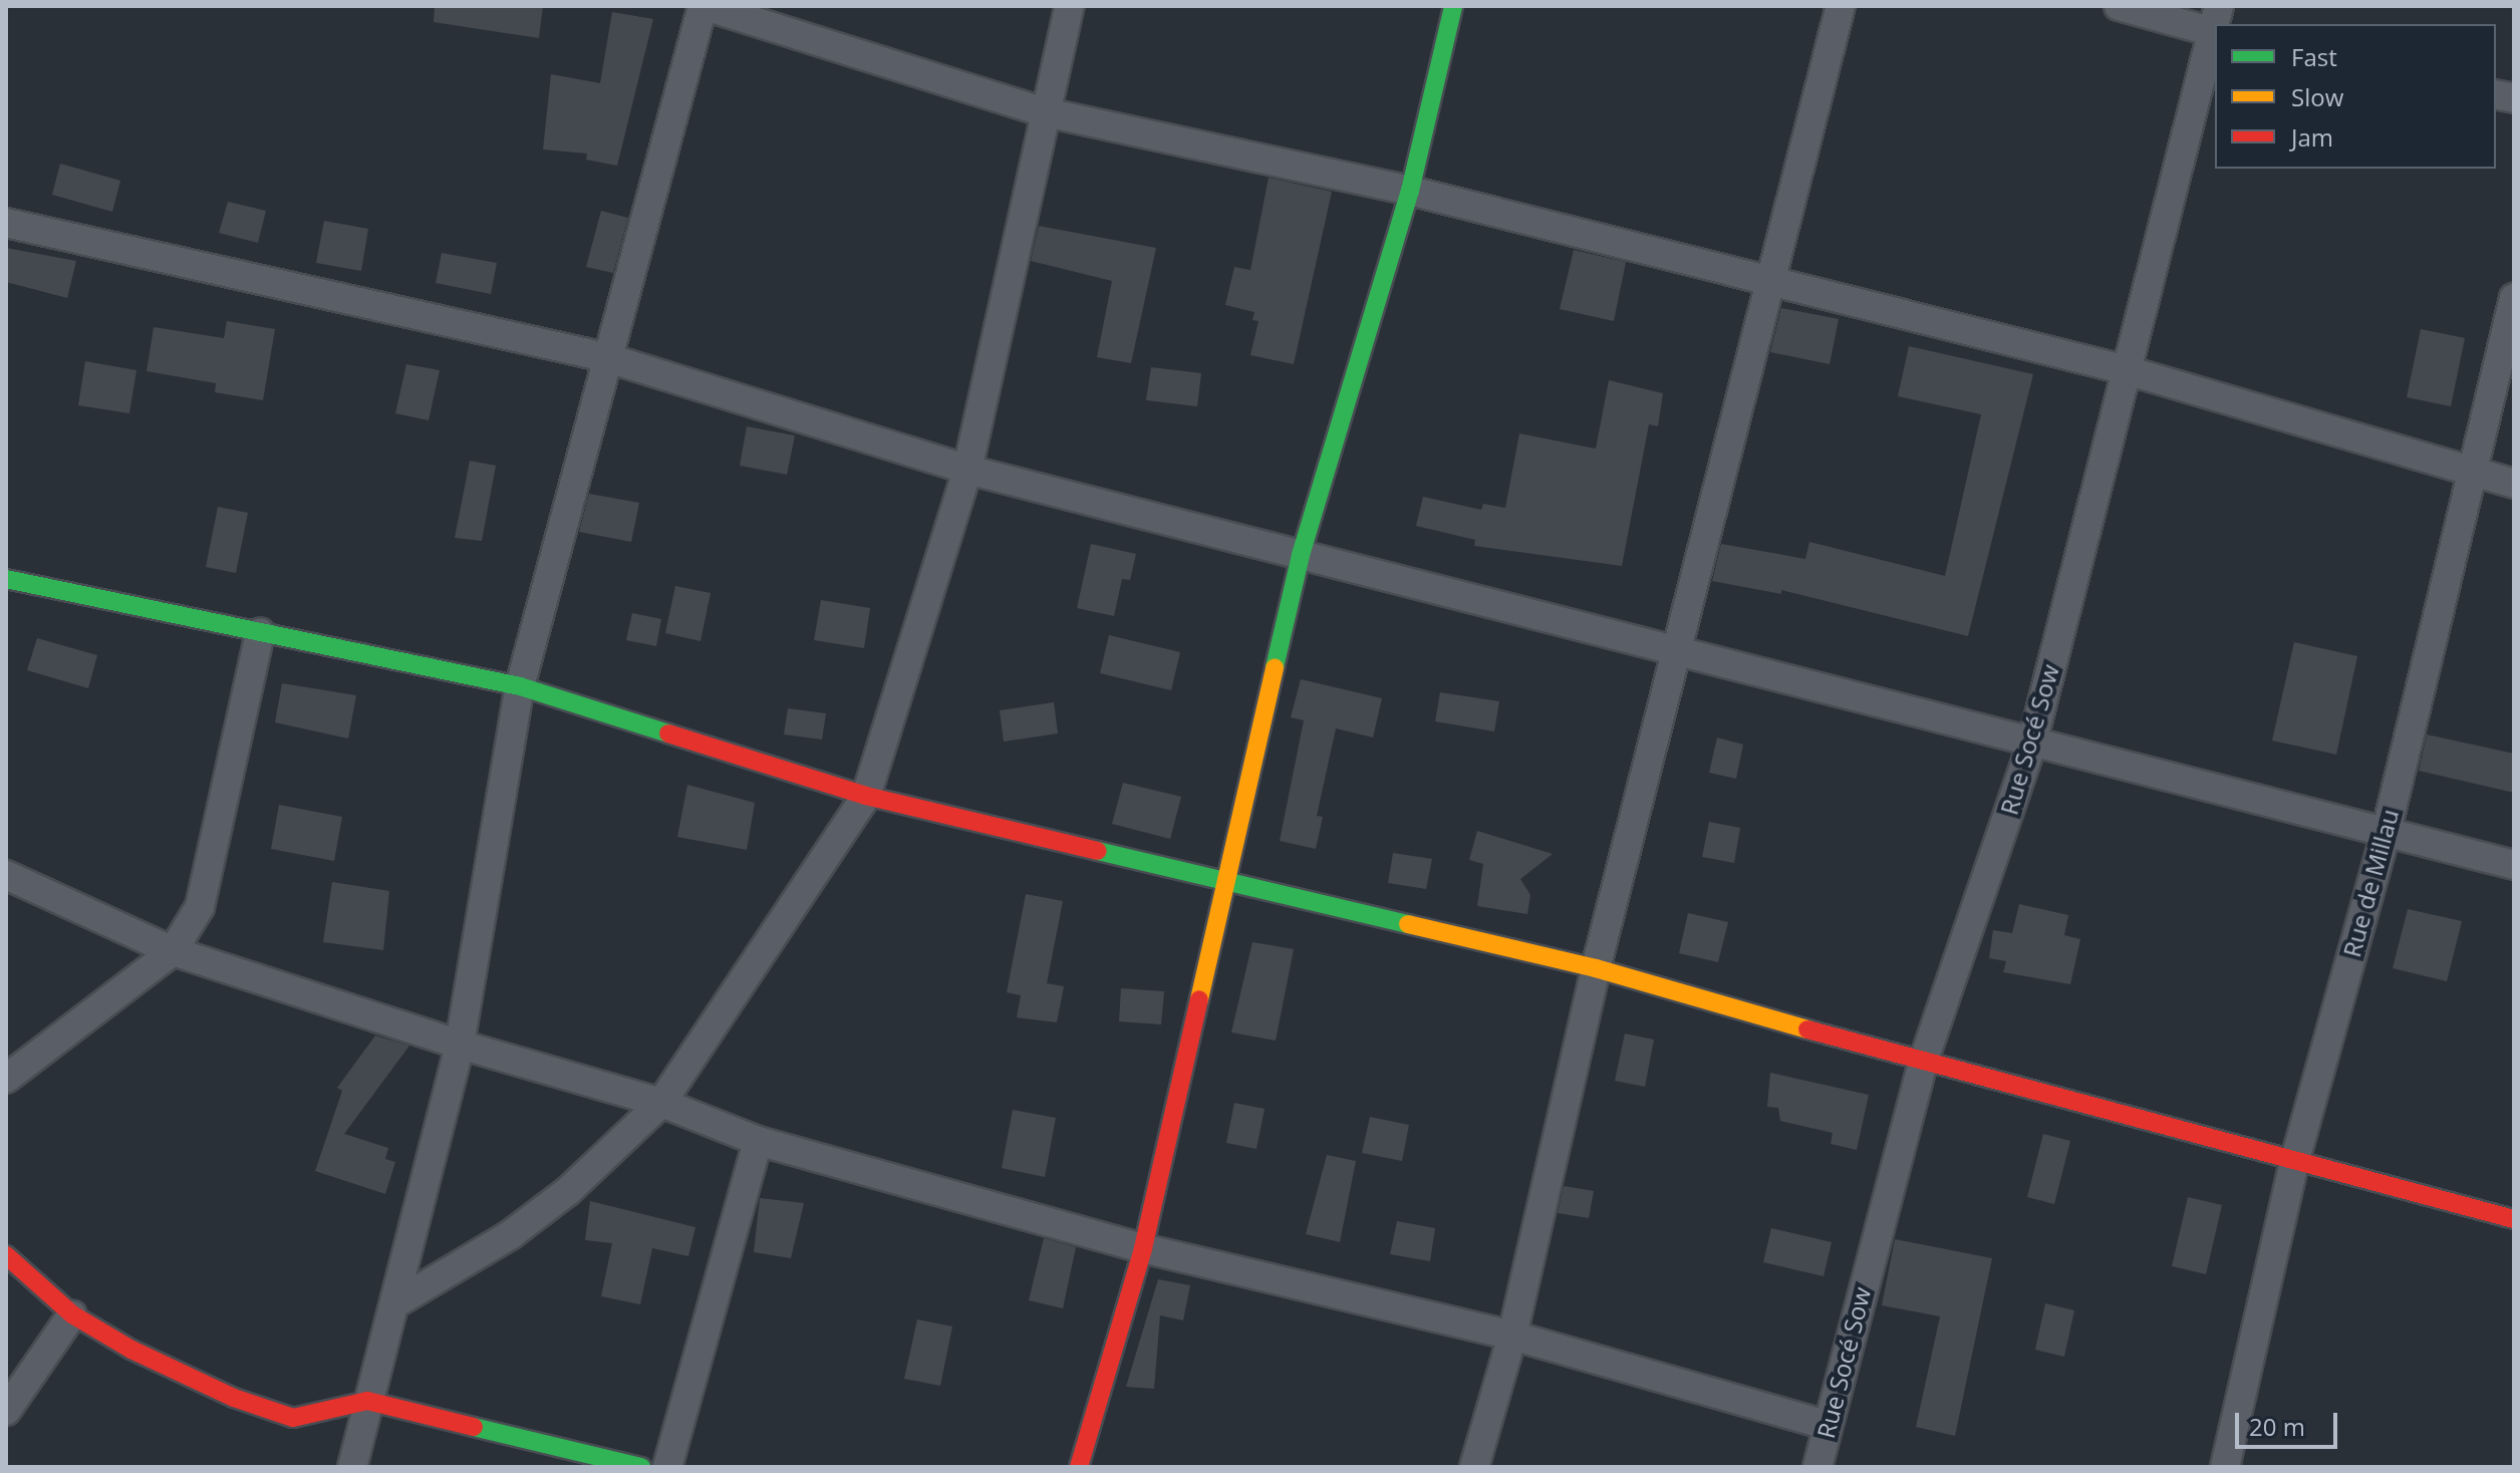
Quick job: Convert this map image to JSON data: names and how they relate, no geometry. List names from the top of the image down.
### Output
{
  "streets": {
    "street": ["Rue Socé Sow", "Rue de Millau"]
  },
  "legend": ["Fast", "Slow", "Jam"],
  "scale_bar": "20 m"
}
